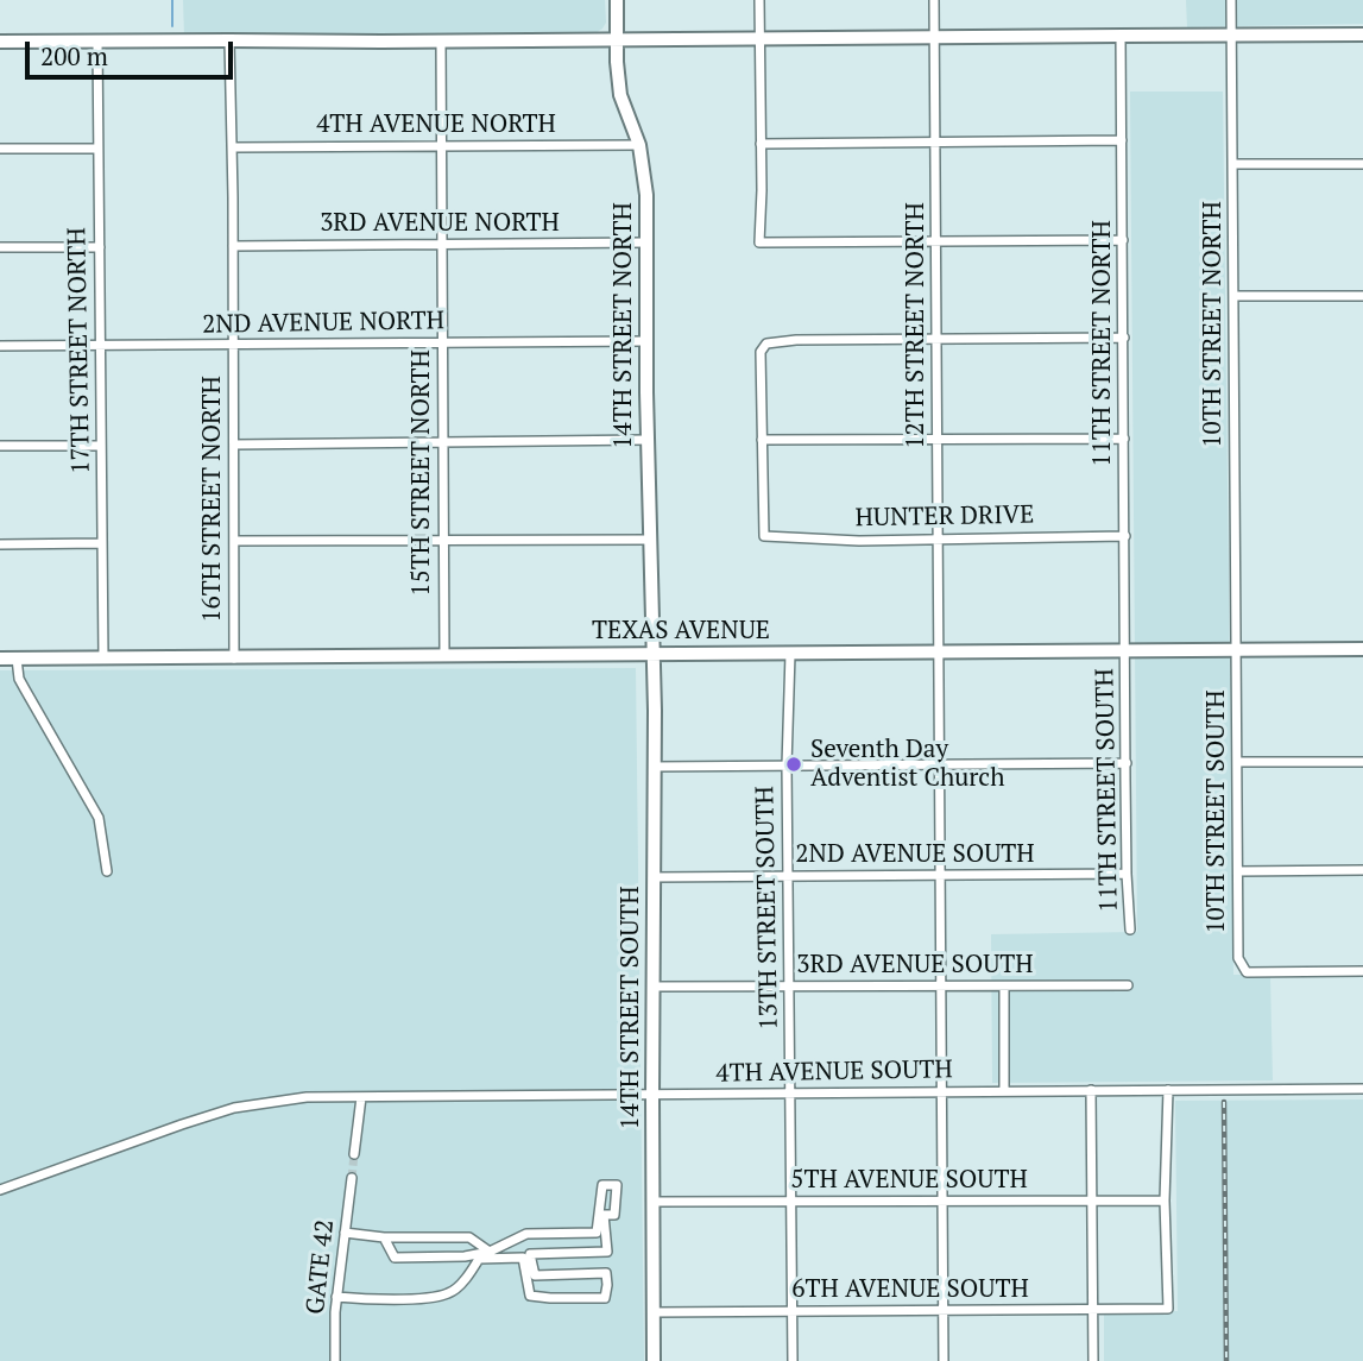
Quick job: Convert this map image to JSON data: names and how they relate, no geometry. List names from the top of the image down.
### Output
{
  "streets": {
    "street": [
      "4TH AVENUE NORTH",
      "3RD AVENUE NORTH",
      "2ND AVENUE NORTH",
      "10TH STREET NORTH",
      "14TH STREET NORTH",
      "12TH STREET NORTH",
      "11TH STREET NORTH",
      "17TH STREET NORTH",
      "15TH STREET NORTH",
      "16TH STREET NORTH",
      "HUNTER DRIVE",
      "TEXAS AVENUE",
      "11TH STREET SOUTH",
      "10TH STREET SOUTH",
      "2ND AVENUE SOUTH",
      "13TH STREET SOUTH",
      "3RD AVENUE SOUTH",
      "14TH STREET SOUTH",
      "4TH AVENUE SOUTH",
      "5TH AVENUE SOUTH",
      "GATE 42",
      "6TH AVENUE SOUTH"
    ]
  },
  "crossings": [
    ["4TH AVENUE NORTH", "14TH STREET NORTH"],
    ["4TH AVENUE NORTH", "15TH STREET NORTH"],
    ["4TH AVENUE NORTH", "16TH STREET NORTH"],
    ["3RD AVENUE NORTH", "14TH STREET NORTH"],
    ["3RD AVENUE NORTH", "15TH STREET NORTH"],
    ["3RD AVENUE NORTH", "16TH STREET NORTH"],
    ["2ND AVENUE NORTH", "14TH STREET NORTH"],
    ["2ND AVENUE NORTH", "17TH STREET NORTH"],
    ["2ND AVENUE NORTH", "15TH STREET NORTH"],
    ["2ND AVENUE NORTH", "16TH STREET NORTH"],
    ["10TH STREET NORTH", "TEXAS AVENUE"],
    ["10TH STREET NORTH", "10TH STREET SOUTH"],
    ["14TH STREET NORTH", "TEXAS AVENUE"],
    ["14TH STREET NORTH", "14TH STREET SOUTH"],
    ["12TH STREET NORTH", "HUNTER DRIVE"],
    ["12TH STREET NORTH", "TEXAS AVENUE"],
    ["12TH STREET NORTH", "2ND AVENUE SOUTH"],
    ["12TH STREET NORTH", "3RD AVENUE SOUTH"],
    ["12TH STREET NORTH", "4TH AVENUE SOUTH"],
    ["12TH STREET NORTH", "5TH AVENUE SOUTH"],
    ["12TH STREET NORTH", "6TH AVENUE SOUTH"],
    ["11TH STREET NORTH", "HUNTER DRIVE"],
    ["11TH STREET NORTH", "TEXAS AVENUE"],
    ["11TH STREET NORTH", "11TH STREET SOUTH"],
    ["17TH STREET NORTH", "TEXAS AVENUE"],
    ["15TH STREET NORTH", "TEXAS AVENUE"],
    ["16TH STREET NORTH", "TEXAS AVENUE"],
    ["TEXAS AVENUE", "11TH STREET SOUTH"],
    ["TEXAS AVENUE", "10TH STREET SOUTH"],
    ["TEXAS AVENUE", "13TH STREET SOUTH"],
    ["TEXAS AVENUE", "14TH STREET SOUTH"],
    ["11TH STREET SOUTH", "2ND AVENUE SOUTH"],
    ["2ND AVENUE SOUTH", "13TH STREET SOUTH"],
    ["2ND AVENUE SOUTH", "14TH STREET SOUTH"],
    ["13TH STREET SOUTH", "3RD AVENUE SOUTH"],
    ["13TH STREET SOUTH", "4TH AVENUE SOUTH"],
    ["13TH STREET SOUTH", "5TH AVENUE SOUTH"],
    ["13TH STREET SOUTH", "6TH AVENUE SOUTH"],
    ["3RD AVENUE SOUTH", "14TH STREET SOUTH"],
    ["14TH STREET SOUTH", "4TH AVENUE SOUTH"],
    ["14TH STREET SOUTH", "5TH AVENUE SOUTH"],
    ["14TH STREET SOUTH", "6TH AVENUE SOUTH"],
    ["5TH AVENUE SOUTH", "6TH AVENUE SOUTH"]
  ],
  "places": ["Seventh Day Adventist Church"],
  "scale_bar": "200 m"
}
